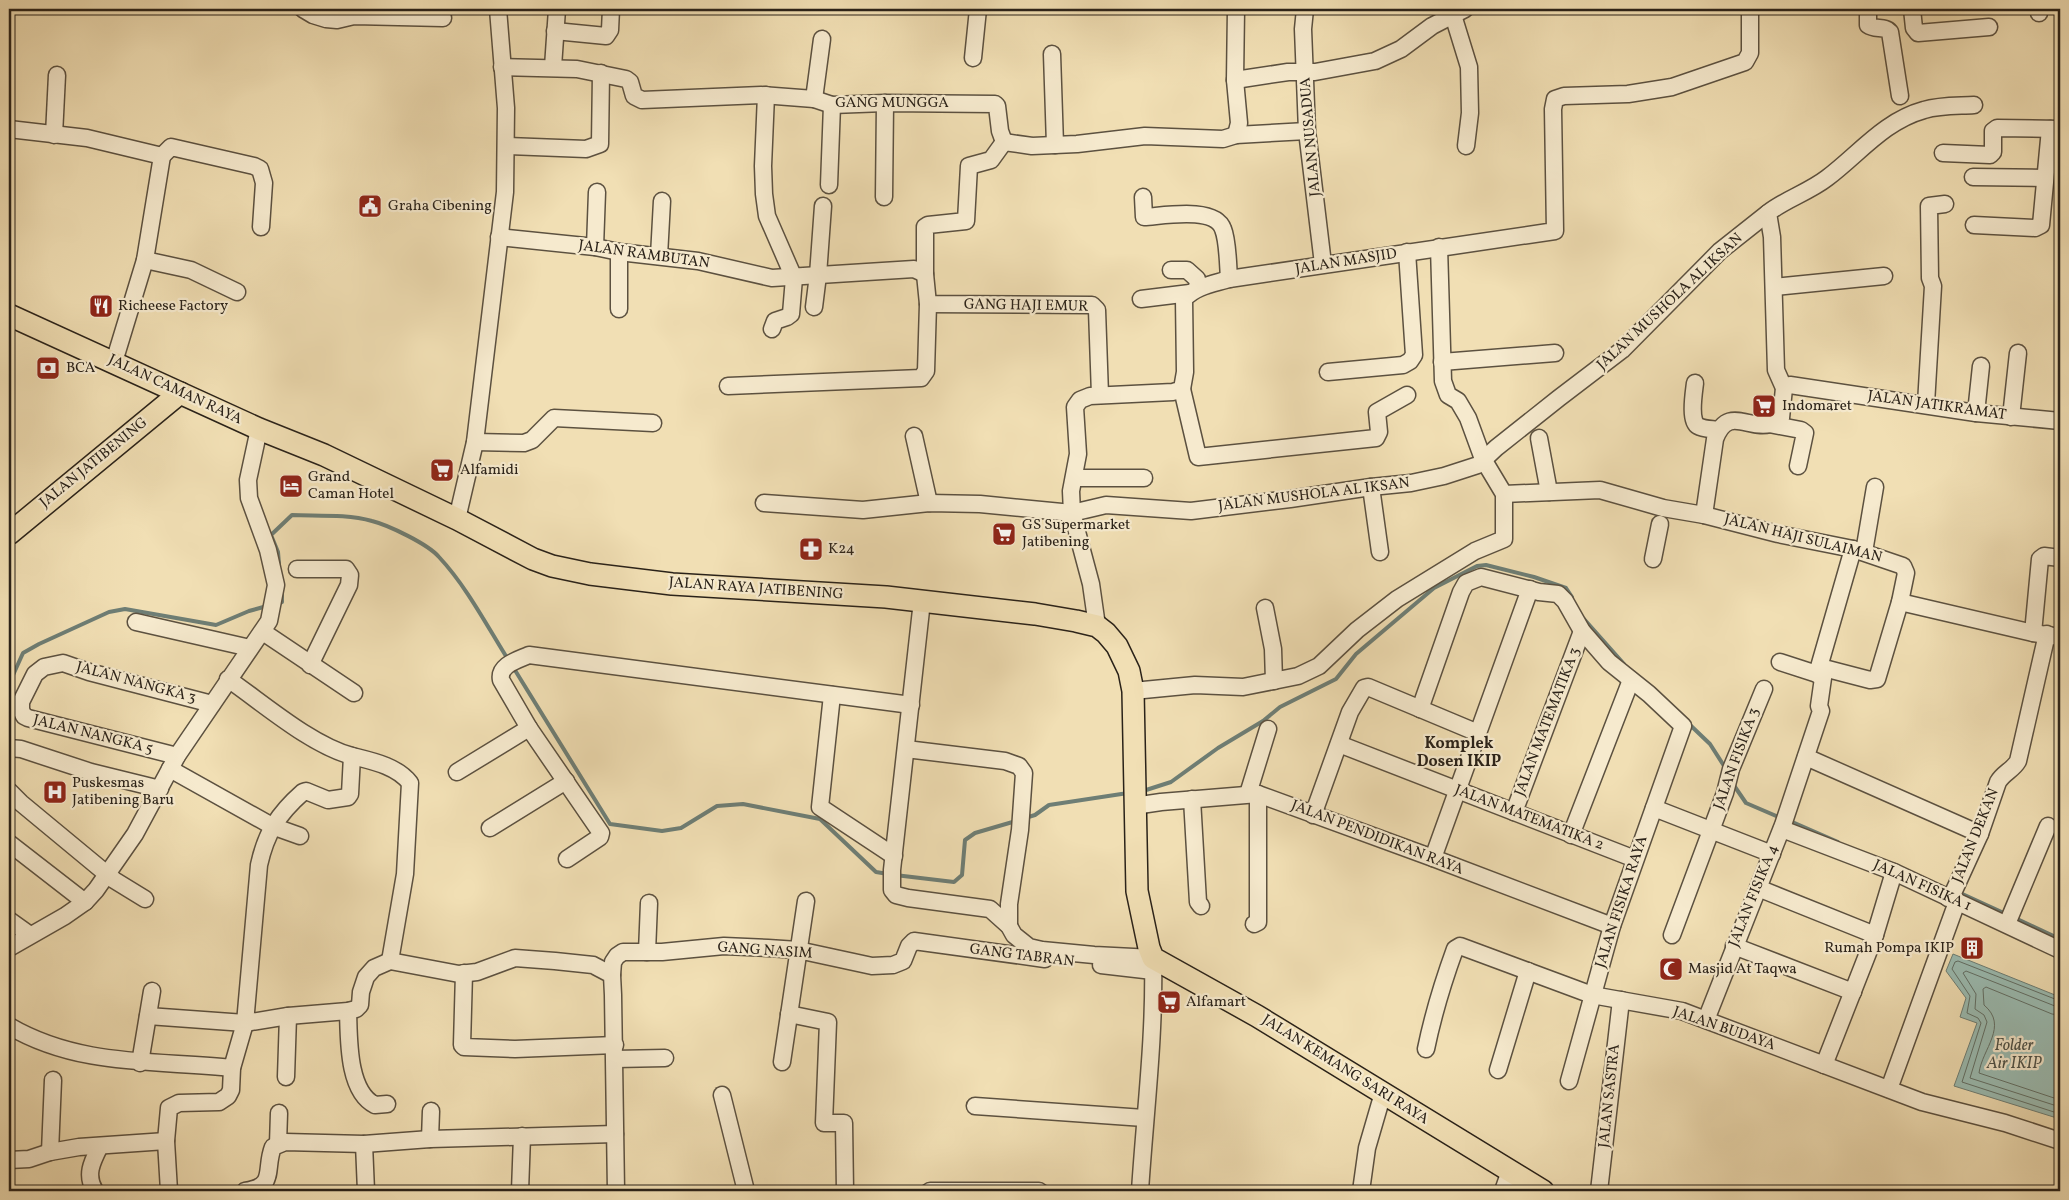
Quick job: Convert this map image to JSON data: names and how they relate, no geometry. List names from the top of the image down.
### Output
{
  "streets": {
    "main road": [
      "JALAN CAMAN RAYA",
      "JALAN JATIBENING",
      "JALAN RAYA JATIBENING",
      "JALAN KEMANG SARI RAYA"
    ],
    "street": [
      "GANG MUNGGA",
      "JALAN NUSADUA",
      "JALAN RAMBUTAN",
      "JALAN MASJID",
      "JALAN MUSHOLA AL IKSAN",
      "GANG HAJI EMUR",
      "JALAN JATIKRAMAT",
      "JALAN HAJI SULAIMAN",
      "JALAN NANGKA 3",
      "JALAN MATEMATIKA 3",
      "JALAN NANGKA 5",
      "JALAN FISIKA 3",
      "JALAN MATEMATIKA 2",
      "JALAN DEKAN",
      "JALAN PENDIDIKAN RAYA",
      "JALAN FISIKA 1",
      "JALAN FISIKA 4",
      "JALAN FISIKA RAYA",
      "GANG NASIM",
      "GANG TABRAN",
      "JALAN BUDAYA",
      "JALAN SASTRA"
    ]
  },
  "crossings": [
    ["JALAN NUSADUA", "JALAN MASJID"],
    ["JALAN CAMAN RAYA", "JALAN JATIBENING"],
    ["JALAN CAMAN RAYA", "JALAN RAYA JATIBENING"],
    ["JALAN NANGKA 3", "JALAN NANGKA 5"],
    ["JALAN MATEMATIKA 3", "JALAN MATEMATIKA 2"],
    ["JALAN MATEMATIKA 2", "JALAN FISIKA RAYA"],
    ["JALAN DEKAN", "JALAN FISIKA 1"],
    ["JALAN DEKAN", "JALAN BUDAYA"],
    ["JALAN PENDIDIKAN RAYA", "JALAN FISIKA RAYA"],
    ["JALAN FISIKA 1", "JALAN FISIKA 4"],
    ["JALAN FISIKA 4", "JALAN BUDAYA"],
    ["JALAN FISIKA RAYA", "JALAN BUDAYA"],
    ["GANG NASIM", "GANG TABRAN"],
    ["GANG TABRAN", "JALAN KEMANG SARI RAYA"],
    ["JALAN BUDAYA", "JALAN SASTRA"]
  ],
  "districts": ["Komplek Dosen IKIP"],
  "water": ["Folder Air IKIP"],
  "places": {
    "public building": ["Graha Cibening"],
    "restaurant": ["Richeese Factory"],
    "bank": ["BCA"],
    "supermarket": [
      "Indomaret",
      "Alfamidi",
      "GS Supermarket Jatibening",
      "Alfamart"
    ],
    "hotel": ["Grand Caman Hotel"],
    "pharmacy": ["K24"],
    "hospital": ["Puskesmas Jatibening Baru"],
    "building": ["Rumah Pompa IKIP"],
    "mosque": ["Masjid At Taqwa"]
  }
}
